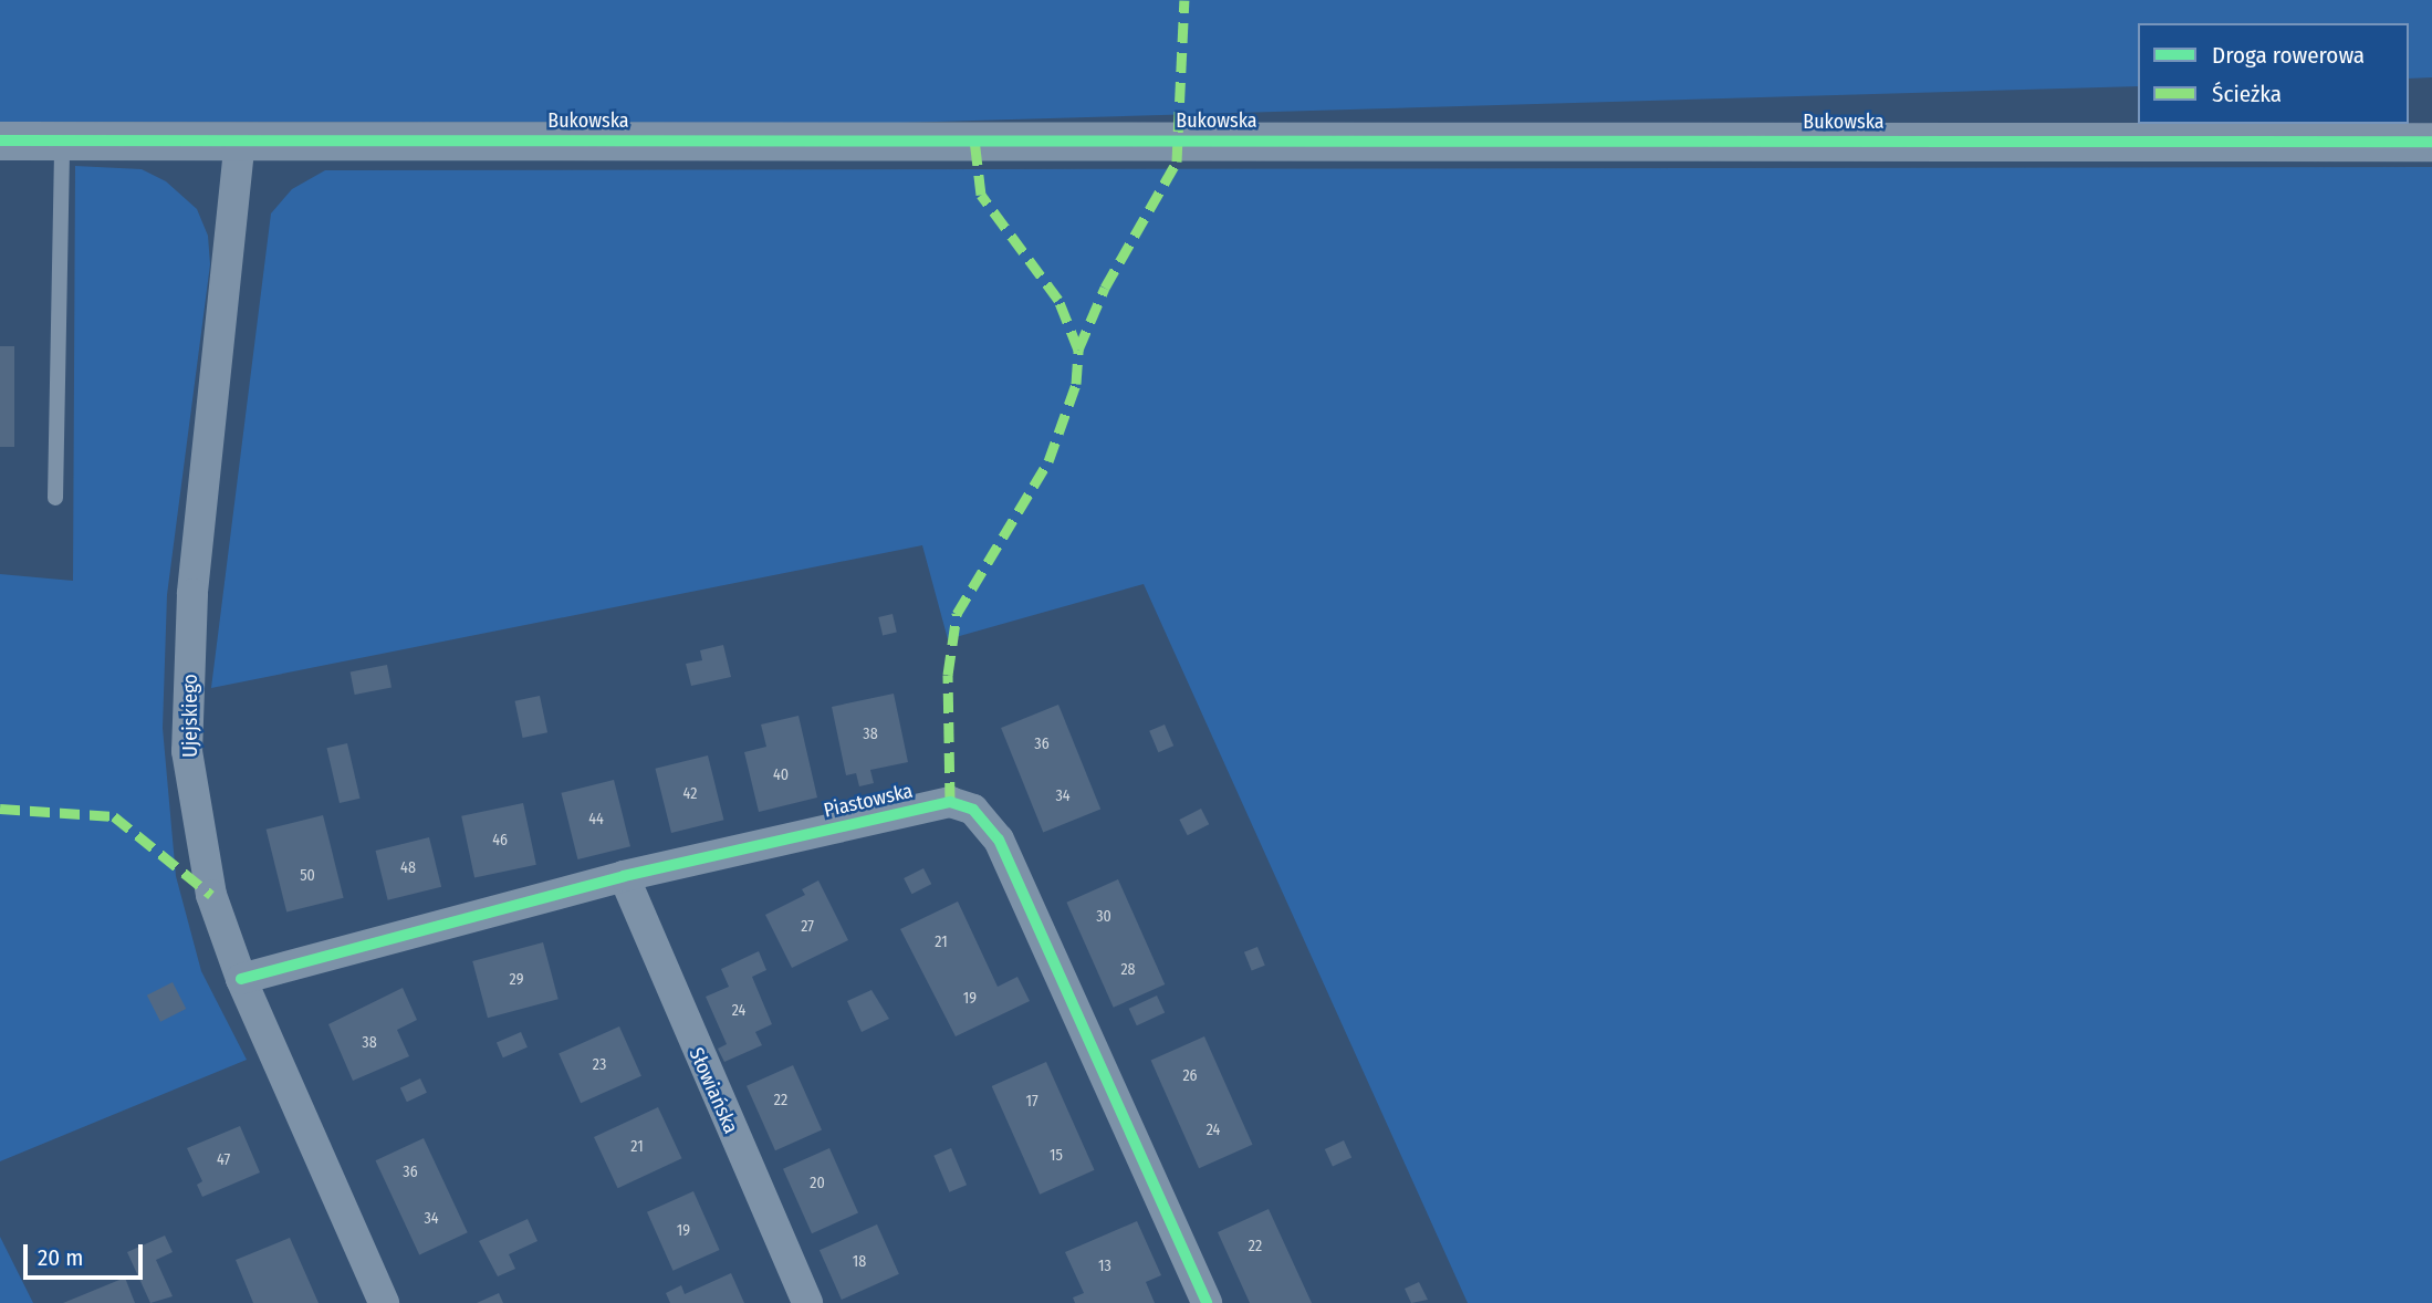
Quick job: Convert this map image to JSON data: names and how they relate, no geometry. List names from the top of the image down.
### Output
{
  "streets": {
    "street": [
      "Bukowska",
      "Ujejskiego",
      "Piastowska",
      "Słowiańska"
    ]
  },
  "crossings": [
    ["Bukowska", "Ujejskiego"],
    ["Ujejskiego", "Piastowska"],
    ["Piastowska", "Słowiańska"]
  ],
  "house_numbers": [
    "38",
    "36",
    "40",
    "42",
    "34",
    "44",
    "46",
    "48",
    "50",
    "30",
    "27",
    "21",
    "28",
    "29",
    "19",
    "24",
    "38",
    "23",
    "26",
    "22",
    "17",
    "24",
    "21",
    "15",
    "47",
    "36",
    "20",
    "34",
    "19",
    "22",
    "18",
    "13"
  ],
  "legend": ["Droga rowerowa", "Ścieżka"],
  "scale_bar": "20 m"
}
